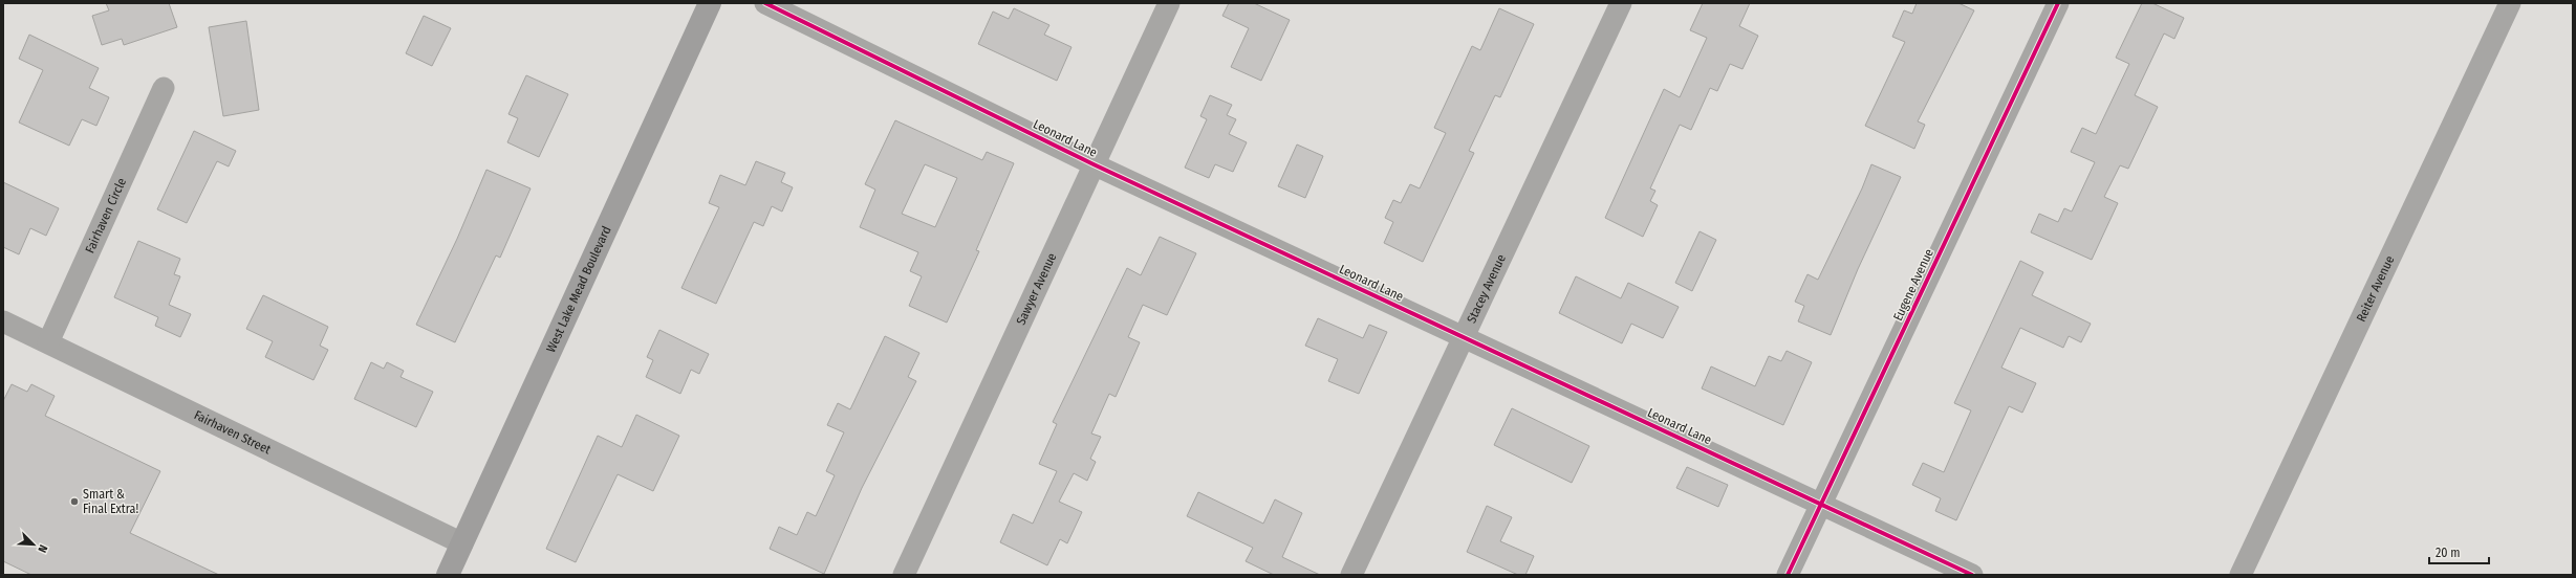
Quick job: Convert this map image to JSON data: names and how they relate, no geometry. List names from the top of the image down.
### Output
{
  "streets": {
    "main road": ["West Lake Mead Boulevard"],
    "street": [
      "Leonard Lane",
      "Fairhaven Circle",
      "Eugene Avenue",
      "Sawyer Avenue",
      "Stacey Avenue",
      "Reiter Avenue",
      "Fairhaven Street"
    ]
  },
  "crossings": [
    ["Leonard Lane", "Eugene Avenue"],
    ["Leonard Lane", "Sawyer Avenue"],
    ["Leonard Lane", "Stacey Avenue"],
    ["Fairhaven Circle", "Fairhaven Street"],
    ["West Lake Mead Boulevard", "Fairhaven Street"]
  ],
  "places": ["Smart & Final Extra!"],
  "scale_bar": "20 m",
  "north": "bottom right"
}
